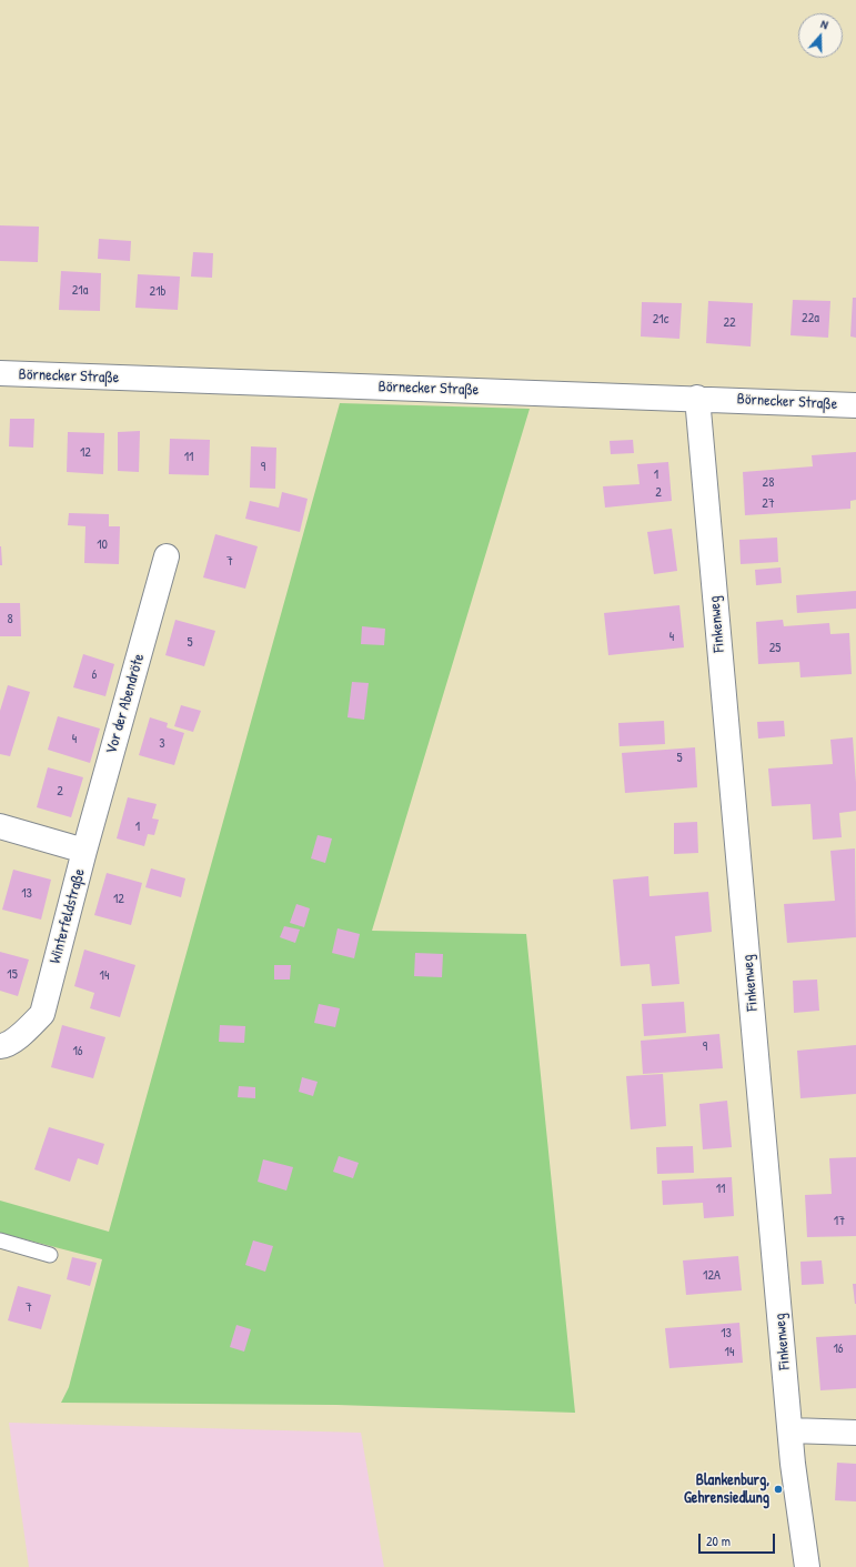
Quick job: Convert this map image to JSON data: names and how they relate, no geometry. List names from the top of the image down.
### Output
{
  "streets": {
    "street": [
      "Börnecker Straße",
      "Finkenweg",
      "Vor der Abendröte",
      "Winterfeldstraße"
    ]
  },
  "crossings": [
    ["Börnecker Straße", "Finkenweg"],
    ["Vor der Abendröte", "Winterfeldstraße"]
  ],
  "places": ["Blankenburg, Gehrensiedlung"],
  "house_numbers": [
    "21a",
    "21b",
    "22a",
    "21c",
    "22",
    "12",
    "11",
    "9",
    "1",
    "28",
    "2",
    "27",
    "10",
    "7",
    "8",
    "4",
    "5",
    "25",
    "6",
    "4",
    "3",
    "5",
    "2",
    "1",
    "13",
    "12",
    "15",
    "14",
    "9",
    "16",
    "11",
    "17",
    "12A",
    "7",
    "13",
    "16",
    "14"
  ],
  "scale_bar": "20 m",
  "north": "top"
}
